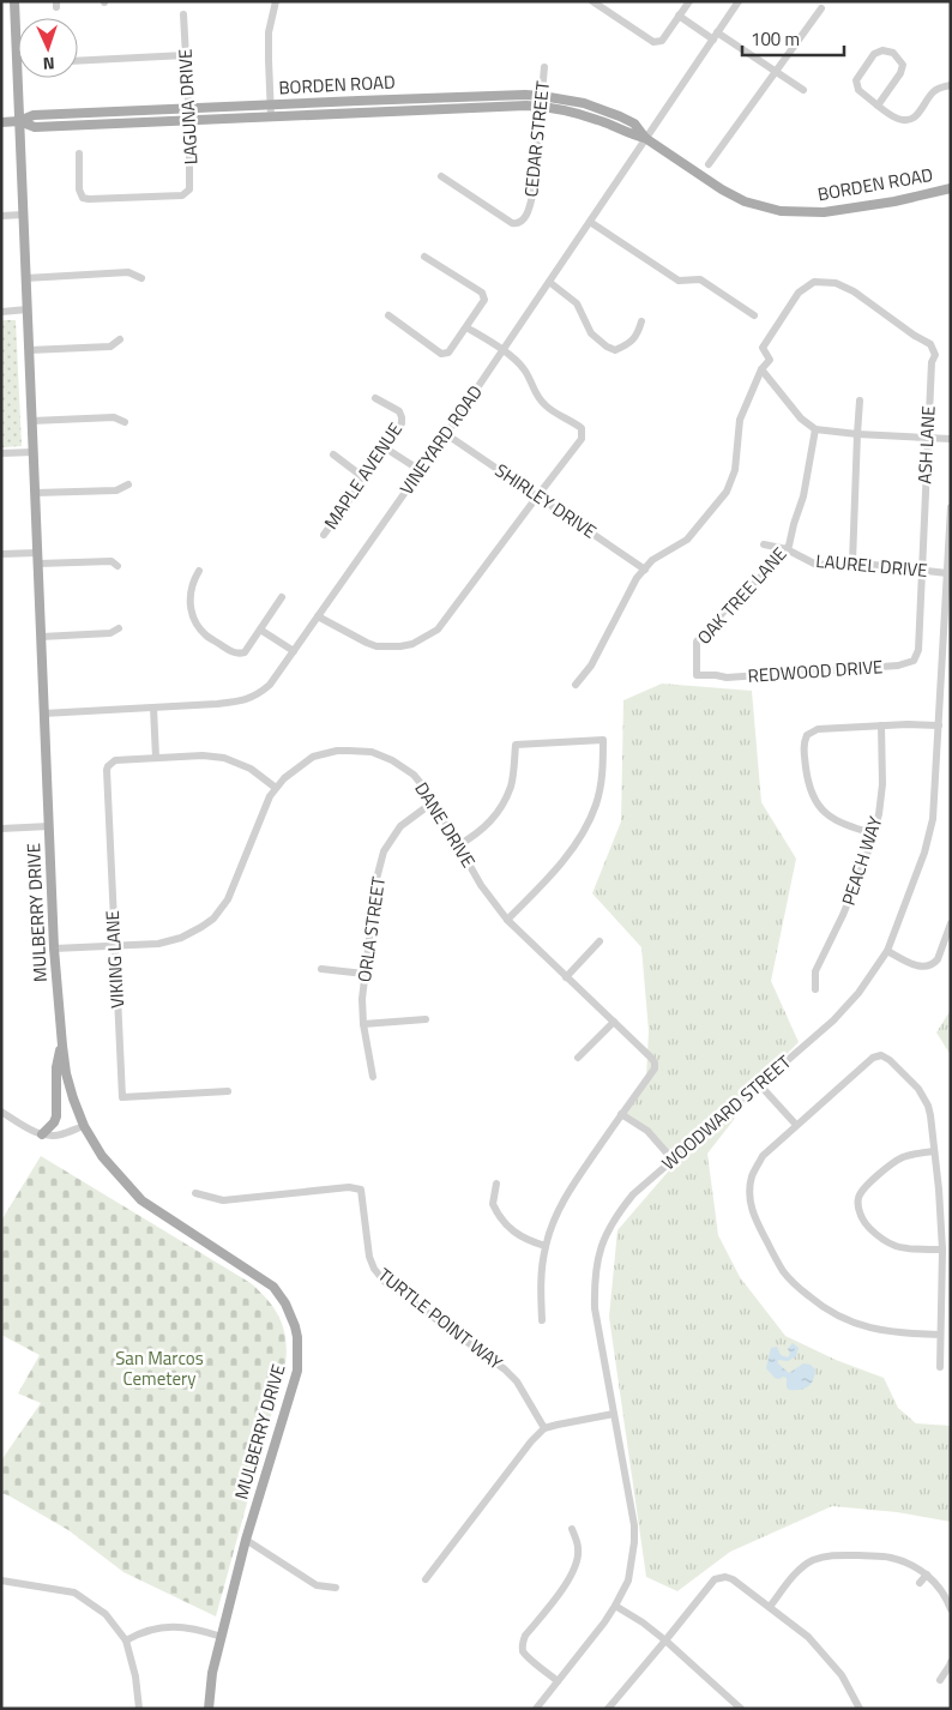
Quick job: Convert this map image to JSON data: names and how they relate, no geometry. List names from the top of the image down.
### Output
{
  "streets": {
    "main road": ["BORDEN ROAD", "MULBERRY DRIVE"],
    "street": [
      "LAGUNA DRIVE",
      "CEDAR STREET",
      "VINEYARD ROAD",
      "ASH LANE",
      "MAPLE AVENUE",
      "SHIRLEY DRIVE",
      "LAUREL DRIVE",
      "OAK TREE LANE",
      "REDWOOD DRIVE",
      "DANE DRIVE",
      "PEACH WAY",
      "ORLA STREET",
      "VIKING LANE",
      "WOODWARD STREET",
      "TURTLE POINT WAY"
    ]
  },
  "crossings": [
    ["BORDEN ROAD", "LAGUNA DRIVE"],
    ["BORDEN ROAD", "CEDAR STREET"],
    ["BORDEN ROAD", "VINEYARD ROAD"],
    ["BORDEN ROAD", "MULBERRY DRIVE"],
    ["VINEYARD ROAD", "SHIRLEY DRIVE"],
    ["VINEYARD ROAD", "MULBERRY DRIVE"],
    ["ASH LANE", "LAUREL DRIVE"],
    ["ASH LANE", "REDWOOD DRIVE"],
    ["LAUREL DRIVE", "OAK TREE LANE"],
    ["LAUREL DRIVE", "WOODWARD STREET"],
    ["OAK TREE LANE", "REDWOOD DRIVE"],
    ["DANE DRIVE", "MULBERRY DRIVE"],
    ["DANE DRIVE", "ORLA STREET"],
    ["DANE DRIVE", "VIKING LANE"]
  ],
  "parks": ["San Marcos Cemetery"],
  "scale_bar": "100 m",
  "north": "bottom"
}
